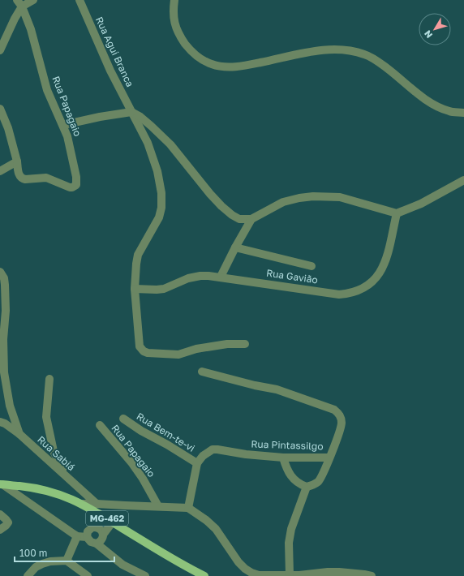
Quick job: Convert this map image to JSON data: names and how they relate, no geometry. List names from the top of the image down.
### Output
{
  "streets": {
    "main road": ["MG-462"],
    "street": [
      "Rua Agui Branca",
      "Rua Papagaio",
      "Rua Gavião",
      "Rua Bem-te-vi",
      "Rua Pintassilgo",
      "Rua Sabiá"
    ]
  },
  "crossings": [
    ["Rua Agui Branca", "Rua Gavião"],
    ["Rua Bem-te-vi", "Rua Pintassilgo"]
  ],
  "scale_bar": "100 m",
  "north": "bottom left"
}
